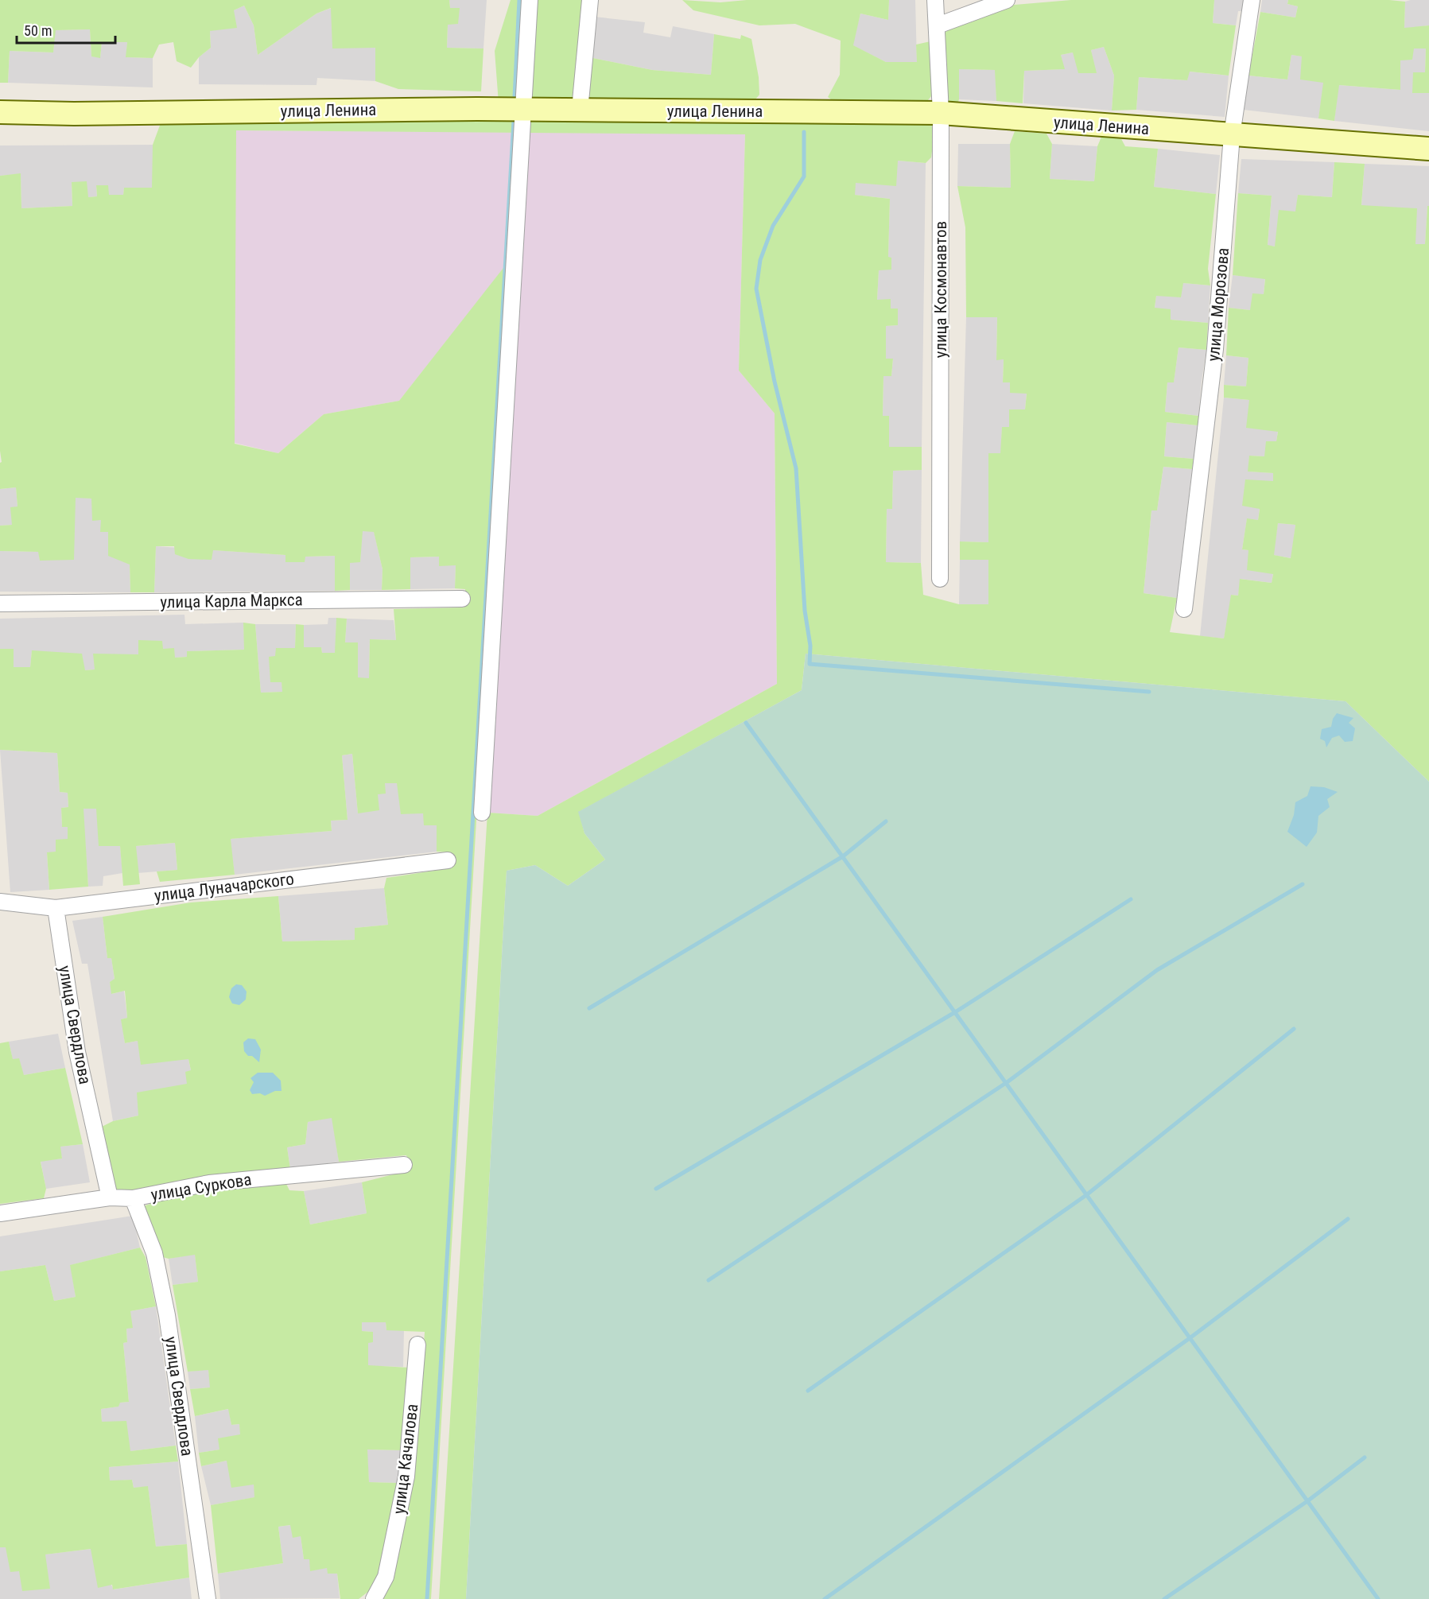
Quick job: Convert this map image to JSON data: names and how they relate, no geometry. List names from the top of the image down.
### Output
{
  "streets": {
    "street": [
      "улица Ленина",
      "улица Космонавтов",
      "улица Морозова",
      "улица Карла Маркса",
      "улица Луначарского",
      "улица Свердлова",
      "улица Суркова",
      "улица Качалова"
    ]
  },
  "crossings": [
    ["улица Ленина", "улица Космонавтов"],
    ["улица Ленина", "улица Морозова"],
    ["улица Луначарского", "улица Свердлова"],
    ["улица Свердлова", "улица Суркова"]
  ],
  "scale_bar": "50 m"
}
